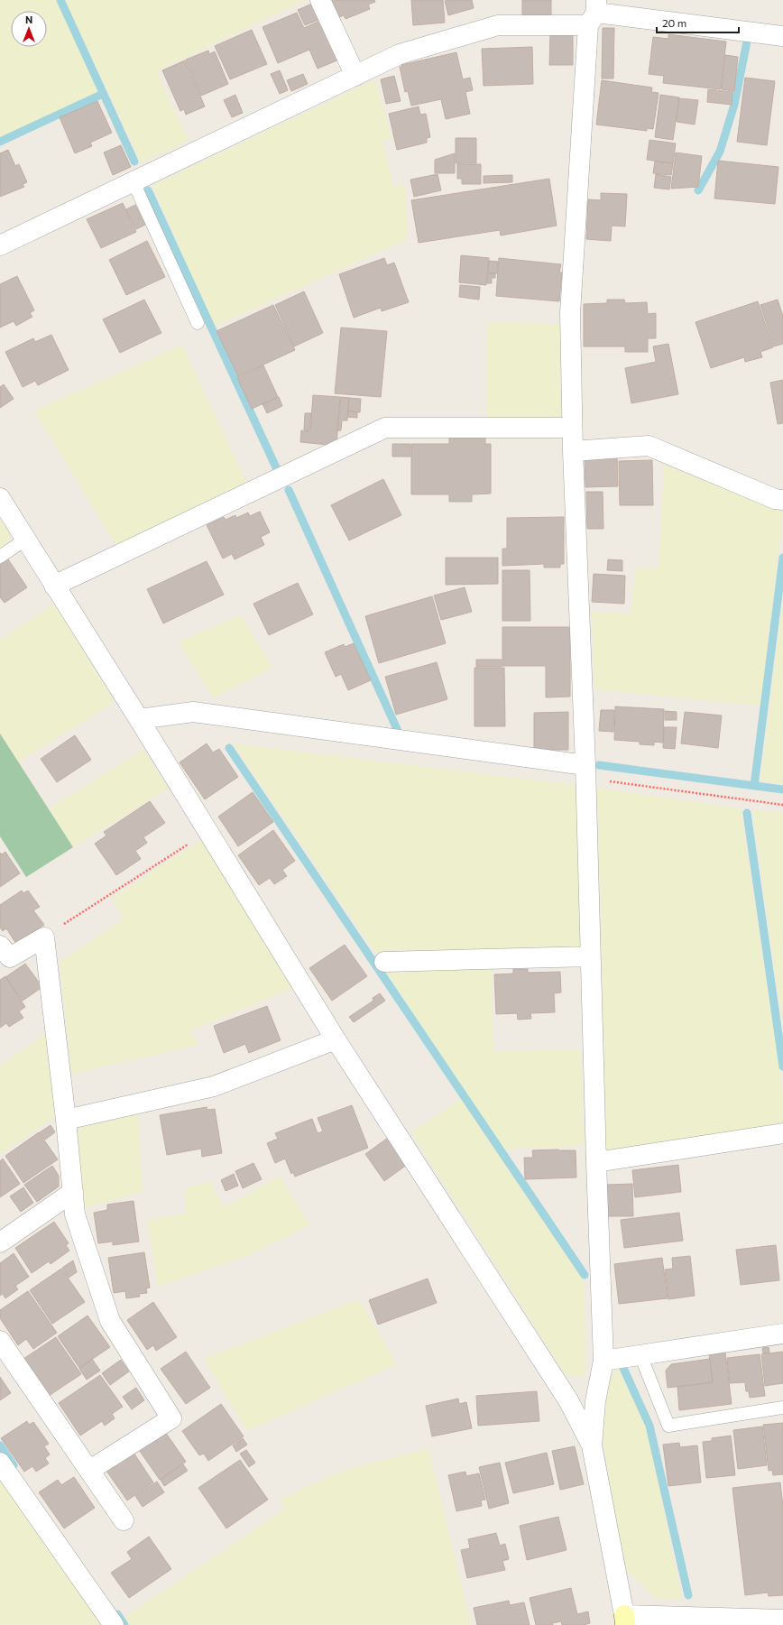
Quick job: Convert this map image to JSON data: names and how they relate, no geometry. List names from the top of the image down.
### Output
{
  "scale_bar": "20 m",
  "north": "top"
}
